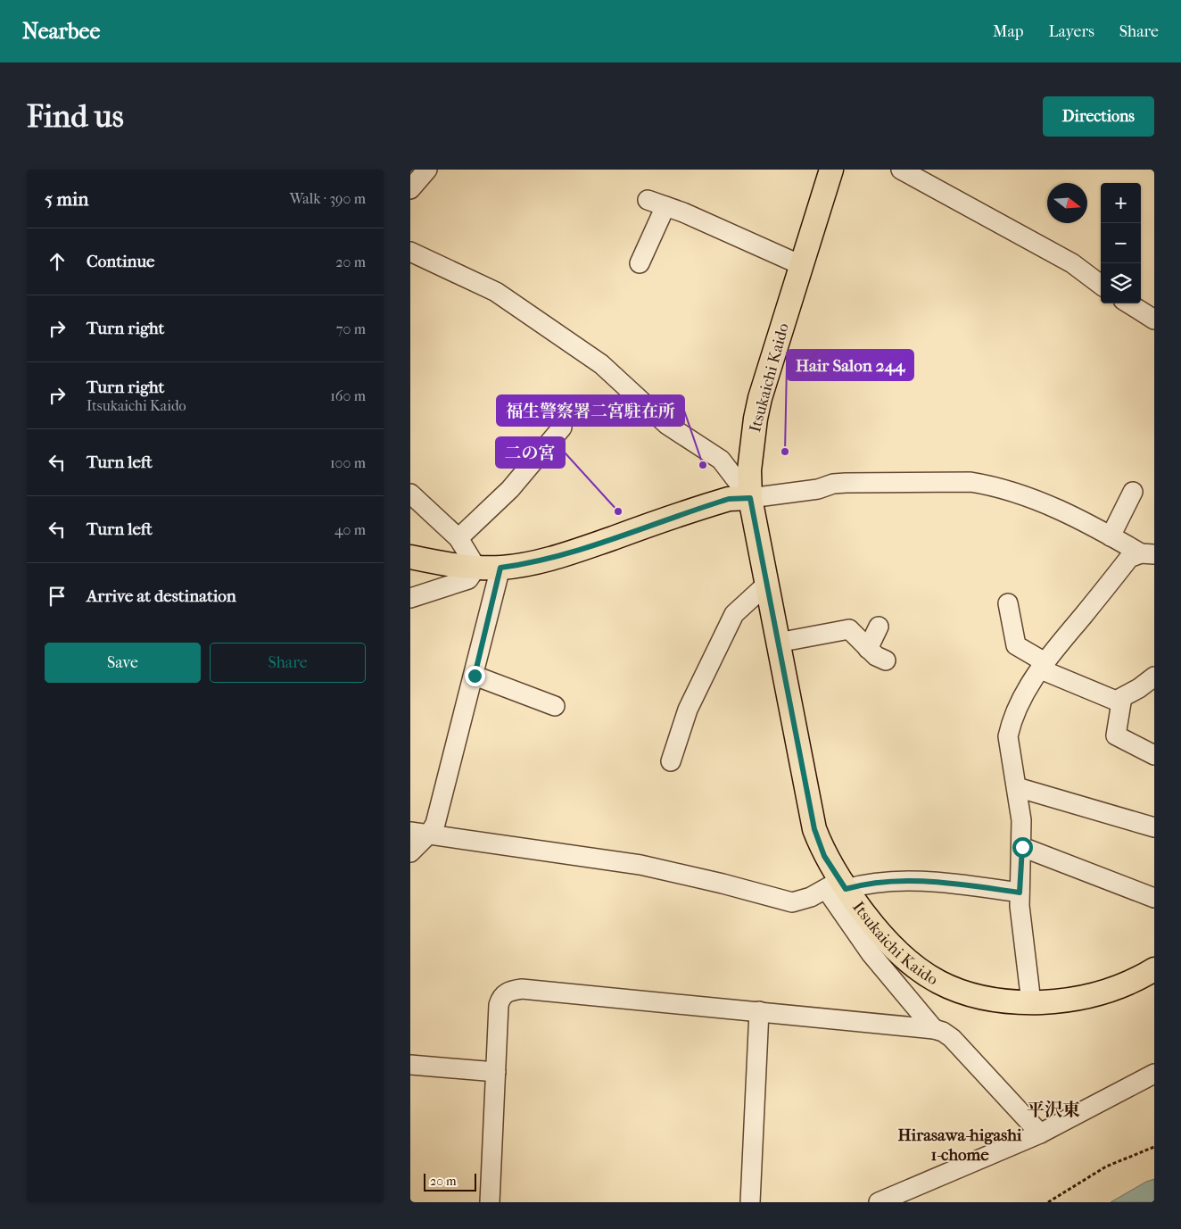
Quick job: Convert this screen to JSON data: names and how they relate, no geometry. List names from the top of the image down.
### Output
{
  "streets": {
    "main road": ["Itsukaichi Kaido"]
  },
  "districts": ["平沢東", "Hirasawa-higashi 1-chome"],
  "places": ["Hair Salon 244", "福生警察署二宮駐在所", "二の宮"],
  "scale_bar": "20 m",
  "north": "right",
  "page": {
    "header": "Nearbee",
    "nav": ["Map", "Layers", "Share"],
    "buttons": [
      "Directions",
      ["Save", "Share"]
    ],
    "title": "Find us",
    "heading": ["5 min", "Walk · 390 m"],
    "map_buttons": ["+", "−"],
    "list": [
      ["Continue", "20 m"],
      ["Turn right", "70 m"],
      ["Turn right", "Itsukaichi Kaido", "160 m"],
      ["Turn left", "100 m"],
      ["Turn left", "40 m"],
      "Arrive at destination"
    ],
    "scale": "20 m"
  }
}
